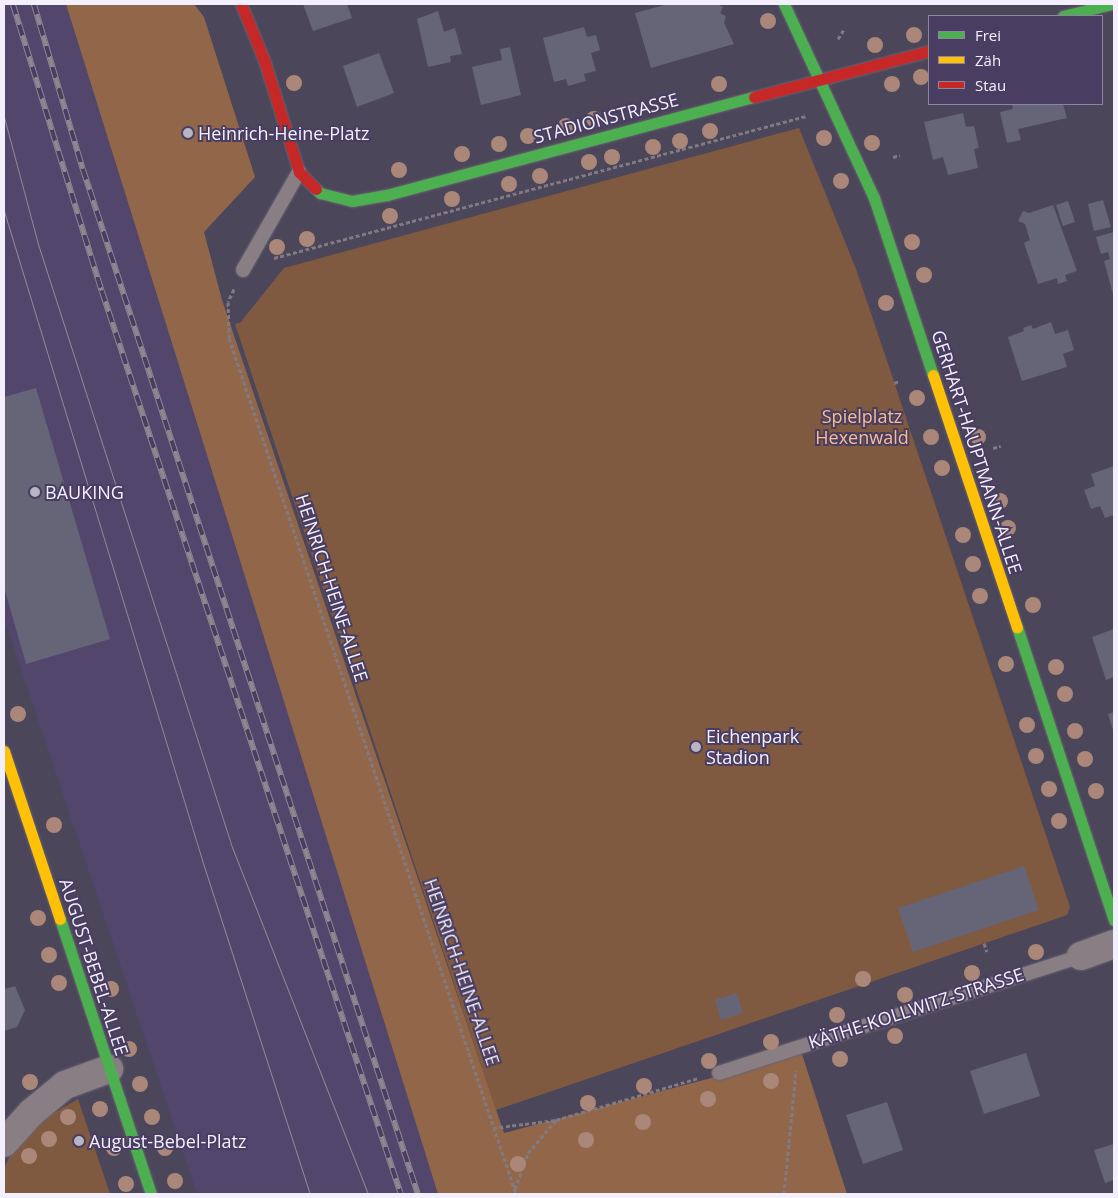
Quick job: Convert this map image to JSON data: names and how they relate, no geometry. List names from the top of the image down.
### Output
{
  "streets": {
    "street": [
      "STADIONSTRASSE",
      "GERHART-HAUPTMANN-ALLEE",
      "AUGUST-BEBEL-ALLEE",
      "KÄTHE-KOLLWITZ-STRASSE"
    ],
    "path": ["HEINRICH-HEINE-ALLEE"]
  },
  "crossings": [
    ["STADIONSTRASSE", "GERHART-HAUPTMANN-ALLEE"]
  ],
  "parks": ["Spielplatz Hexenwald"],
  "places": [
    "Heinrich-Heine-Platz",
    "BAUKING",
    "Eichenpark Stadion",
    "August-Bebel-Platz"
  ],
  "legend": ["Frei", "Zäh", "Stau"]
}
